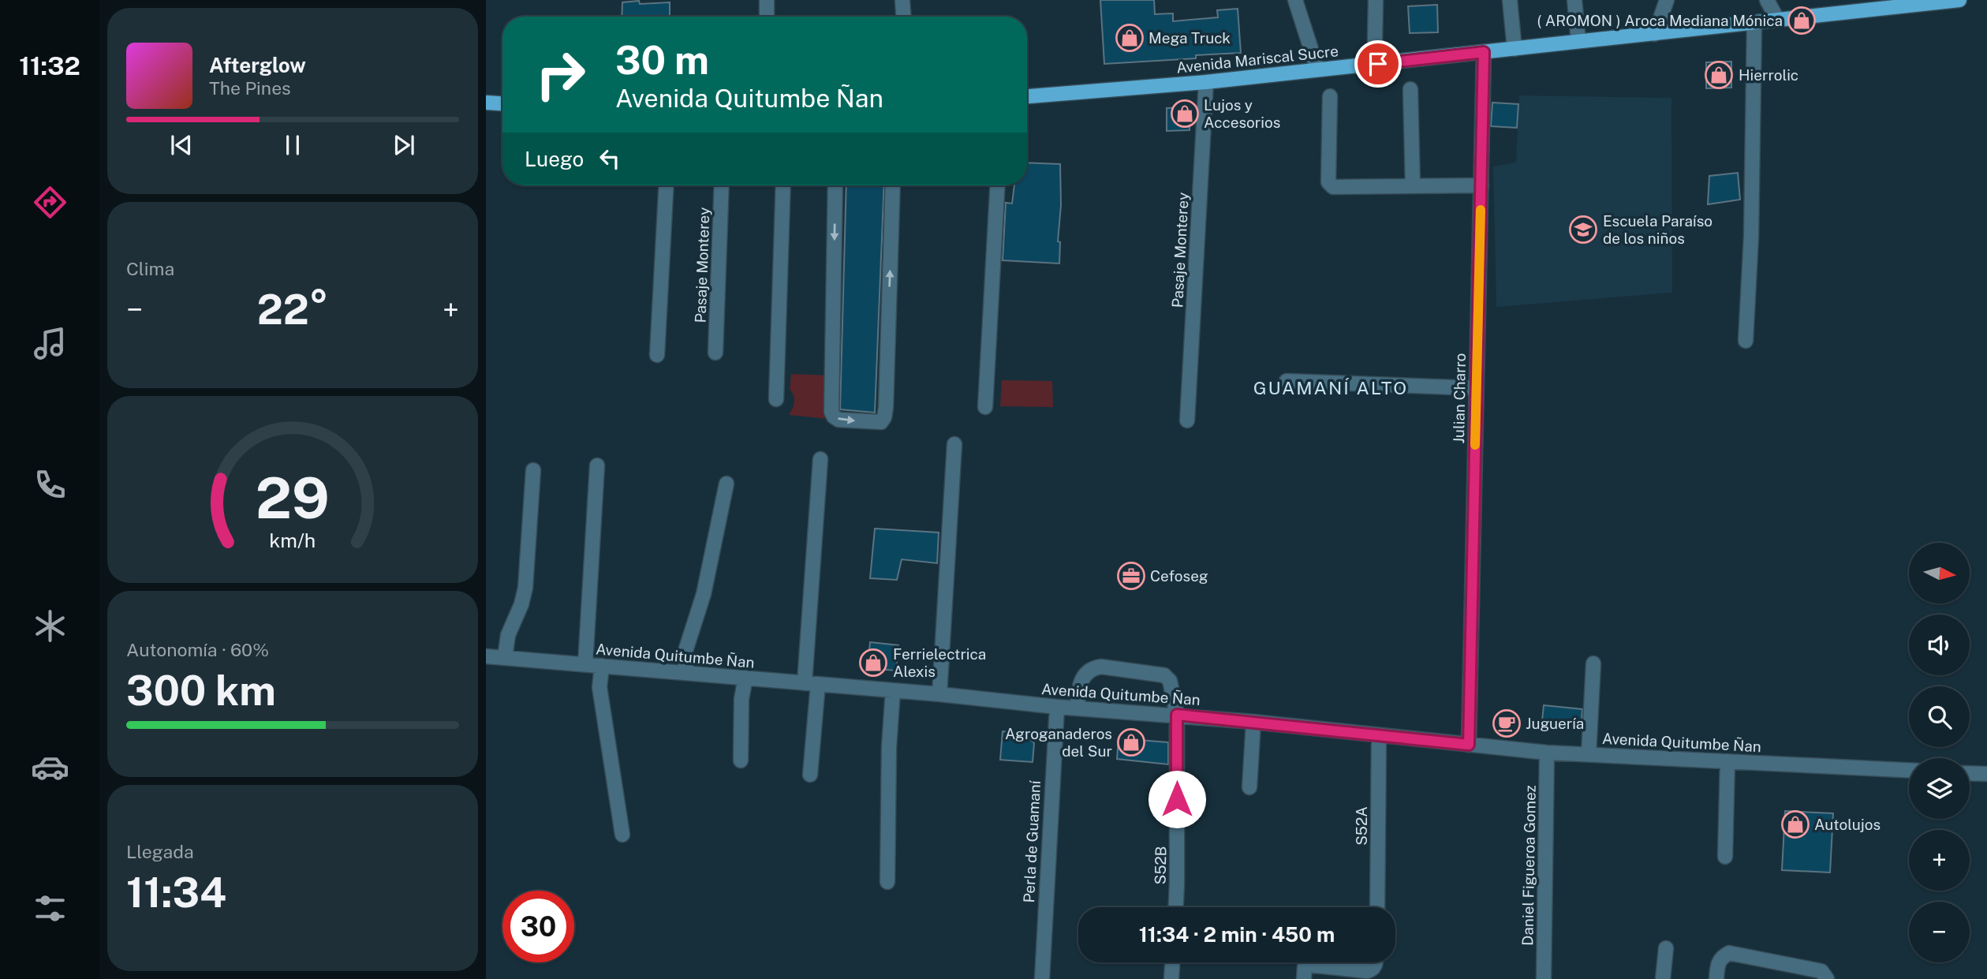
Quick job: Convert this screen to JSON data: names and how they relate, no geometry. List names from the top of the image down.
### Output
{
  "streets": {
    "main road": ["Avenida Mariscal Sucre"],
    "street": [
      "Pasaje Monterey",
      "Julian Charro",
      "Avenida Quitumbe Ñan",
      "S52A",
      "Perla de Guamaní",
      "S52B",
      "Daniel Figueroa Gomez"
    ]
  },
  "crossings": [
    ["Avenida Mariscal Sucre", "Pasaje Monterey"],
    ["Avenida Mariscal Sucre", "Julian Charro"],
    ["Julian Charro", "Avenida Quitumbe Ñan"],
    ["Avenida Quitumbe Ñan", "S52A"],
    ["Avenida Quitumbe Ñan", "Perla de Guamaní"],
    ["Avenida Quitumbe Ñan", "S52B"],
    ["Avenida Quitumbe Ñan", "Daniel Figueroa Gomez"]
  ],
  "districts": ["GUAMANÍ ALTO"],
  "places": {
    "shop": [
      "( AROMON ) Aroca Mediana Mónica",
      "Mega Truck",
      "Hierrolic",
      "Lujos y Accesorios",
      "Ferrielectrica Alexis",
      "Agroganaderos del Sur",
      "Autolujos"
    ],
    "school or university": ["Escuela Paraíso de los niños"],
    "office": ["Cefoseg"],
    "cafe": ["Juguería"]
  },
  "north": "right",
  "page": {
    "tabs": "11:32",
    "turn": ["30 m", "Avenida Quitumbe Ñan"],
    "song": ["Afterglow", "The Pines"],
    "then": "Luego",
    "tile": [
      "Clima",
      ["Autonomía · 60%", "300 km"],
      ["Llegada", "11:34"]
    ],
    "heat": ["−", "22°", "+"],
    "map_buttons": ["+", "−"],
    "limit": "30",
    "trip": "11:34 · 2 min · 450 m",
    "gauge": ["29", "km/h"]
  }
}
